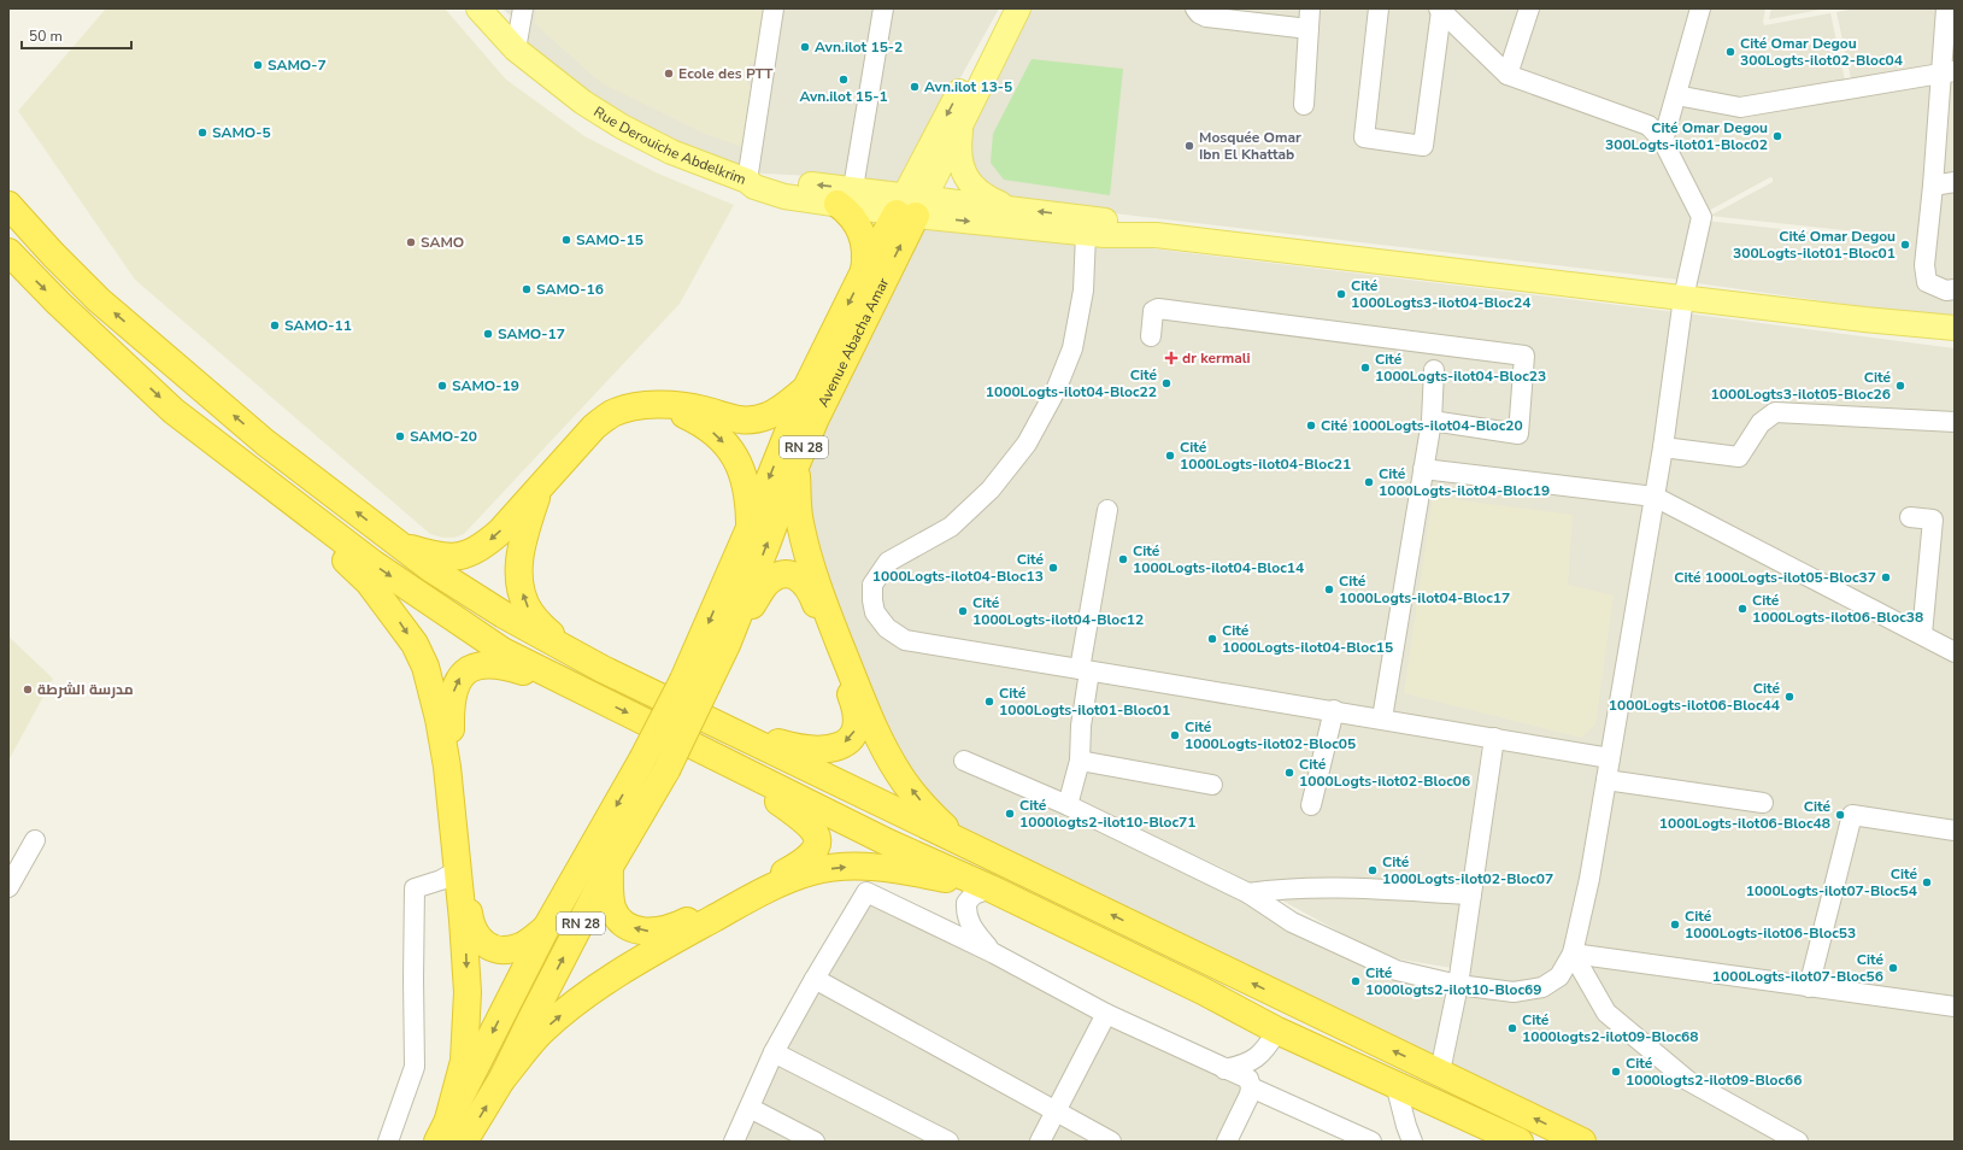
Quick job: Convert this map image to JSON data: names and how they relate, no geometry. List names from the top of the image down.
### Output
{
  "streets": {
    "highway": ["Avenue Abacha Amar", "RN 28"],
    "main road": ["Rue Derouiche Abdelkrim"]
  },
  "crossings": [
    ["Rue Derouiche Abdelkrim", "Avenue Abacha Amar"],
    ["Avenue Abacha Amar", "RN 28"]
  ],
  "one_way": ["Avenue Abacha Amar"],
  "places": {
    "other": [
      "Avn.ilot 15-2",
      "Cité Omar Degou 300Logts-ilot02-Bloc04",
      "SAMO-7",
      "Ecole des PTT",
      "Avn.ilot 15-1",
      "Avn.ilot 13-5",
      "SAMO-5",
      "Cité Omar Degou 300Logts-ilot01-Bloc02",
      "Mosquée Omar Ibn El Khattab",
      "SAMO-15",
      "SAMO",
      "Cité Omar Degou 300Logts-ilot01-Bloc01",
      "SAMO-16",
      "Cité 1000Logts3-ilot04-Bloc24",
      "SAMO-11",
      "SAMO-17",
      "Cité 1000Logts-ilot04-Bloc23",
      "Cité 1000Logts-ilot04-Bloc22",
      "SAMO-19",
      "Cité 1000Logts3-ilot05-Bloc26",
      "Cité 1000Logts-ilot04-Bloc20",
      "SAMO-20",
      "Cité 1000Logts-ilot04-Bloc21",
      "Cité 1000Logts-ilot04-Bloc19",
      "Cité 1000Logts-ilot04-Bloc14",
      "Cité 1000Logts-ilot04-Bloc13",
      "Cité 1000Logts-ilot05-Bloc37",
      "Cité 1000Logts-ilot04-Bloc17",
      "Cité 1000Logts-ilot06-Bloc38",
      "Cité 1000Logts-ilot04-Bloc12",
      "Cité 1000Logts-ilot04-Bloc15",
      "مدرسة الشرطة",
      "Cité 1000Logts-ilot06-Bloc44",
      "Cité 1000Logts-ilot01-Bloc01",
      "Cité 1000Logts-ilot02-Bloc05",
      "Cité 1000Logts-ilot02-Bloc06",
      "Cité 1000logts2-ilot10-Bloc71",
      "Cité 1000Logts-ilot06-Bloc48",
      "Cité 1000Logts-ilot02-Bloc07",
      "Cité 1000Logts-ilot07-Bloc54",
      "Cité 1000Logts-ilot06-Bloc53",
      "Cité 1000Logts-ilot07-Bloc56",
      "Cité 1000logts2-ilot10-Bloc69",
      "Cité 1000logts2-ilot09-Bloc68",
      "Cité 1000logts2-ilot09-Bloc66"
    ],
    "health": ["dr kermali"]
  },
  "scale_bar": "50 m"
}
